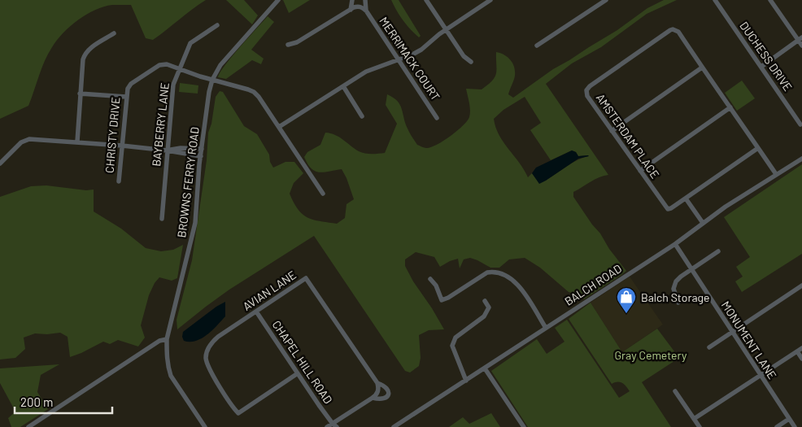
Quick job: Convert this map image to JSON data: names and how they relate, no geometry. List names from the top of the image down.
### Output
{
  "streets": {
    "street": [
      "DUCHESS DRIVE",
      "MERRIMACK COURT",
      "BAYBERRY LANE",
      "CHRISTY DRIVE",
      "AMSTERDAM PLACE",
      "BROWNS FERRY ROAD",
      "BALCH ROAD",
      "AVIAN LANE",
      "MONUMENT LANE",
      "CHAPEL HILL ROAD"
    ]
  },
  "crossings": [
    ["BAYBERRY LANE", "CHRISTY DRIVE"],
    ["CHRISTY DRIVE", "BROWNS FERRY ROAD"],
    ["AMSTERDAM PLACE", "BALCH ROAD"],
    ["BALCH ROAD", "MONUMENT LANE"],
    ["AVIAN LANE", "CHAPEL HILL ROAD"]
  ],
  "parks": ["Gray Cemetery"],
  "places": {
    "shop": ["Balch Storage"]
  },
  "scale_bar": "200 m"
}
